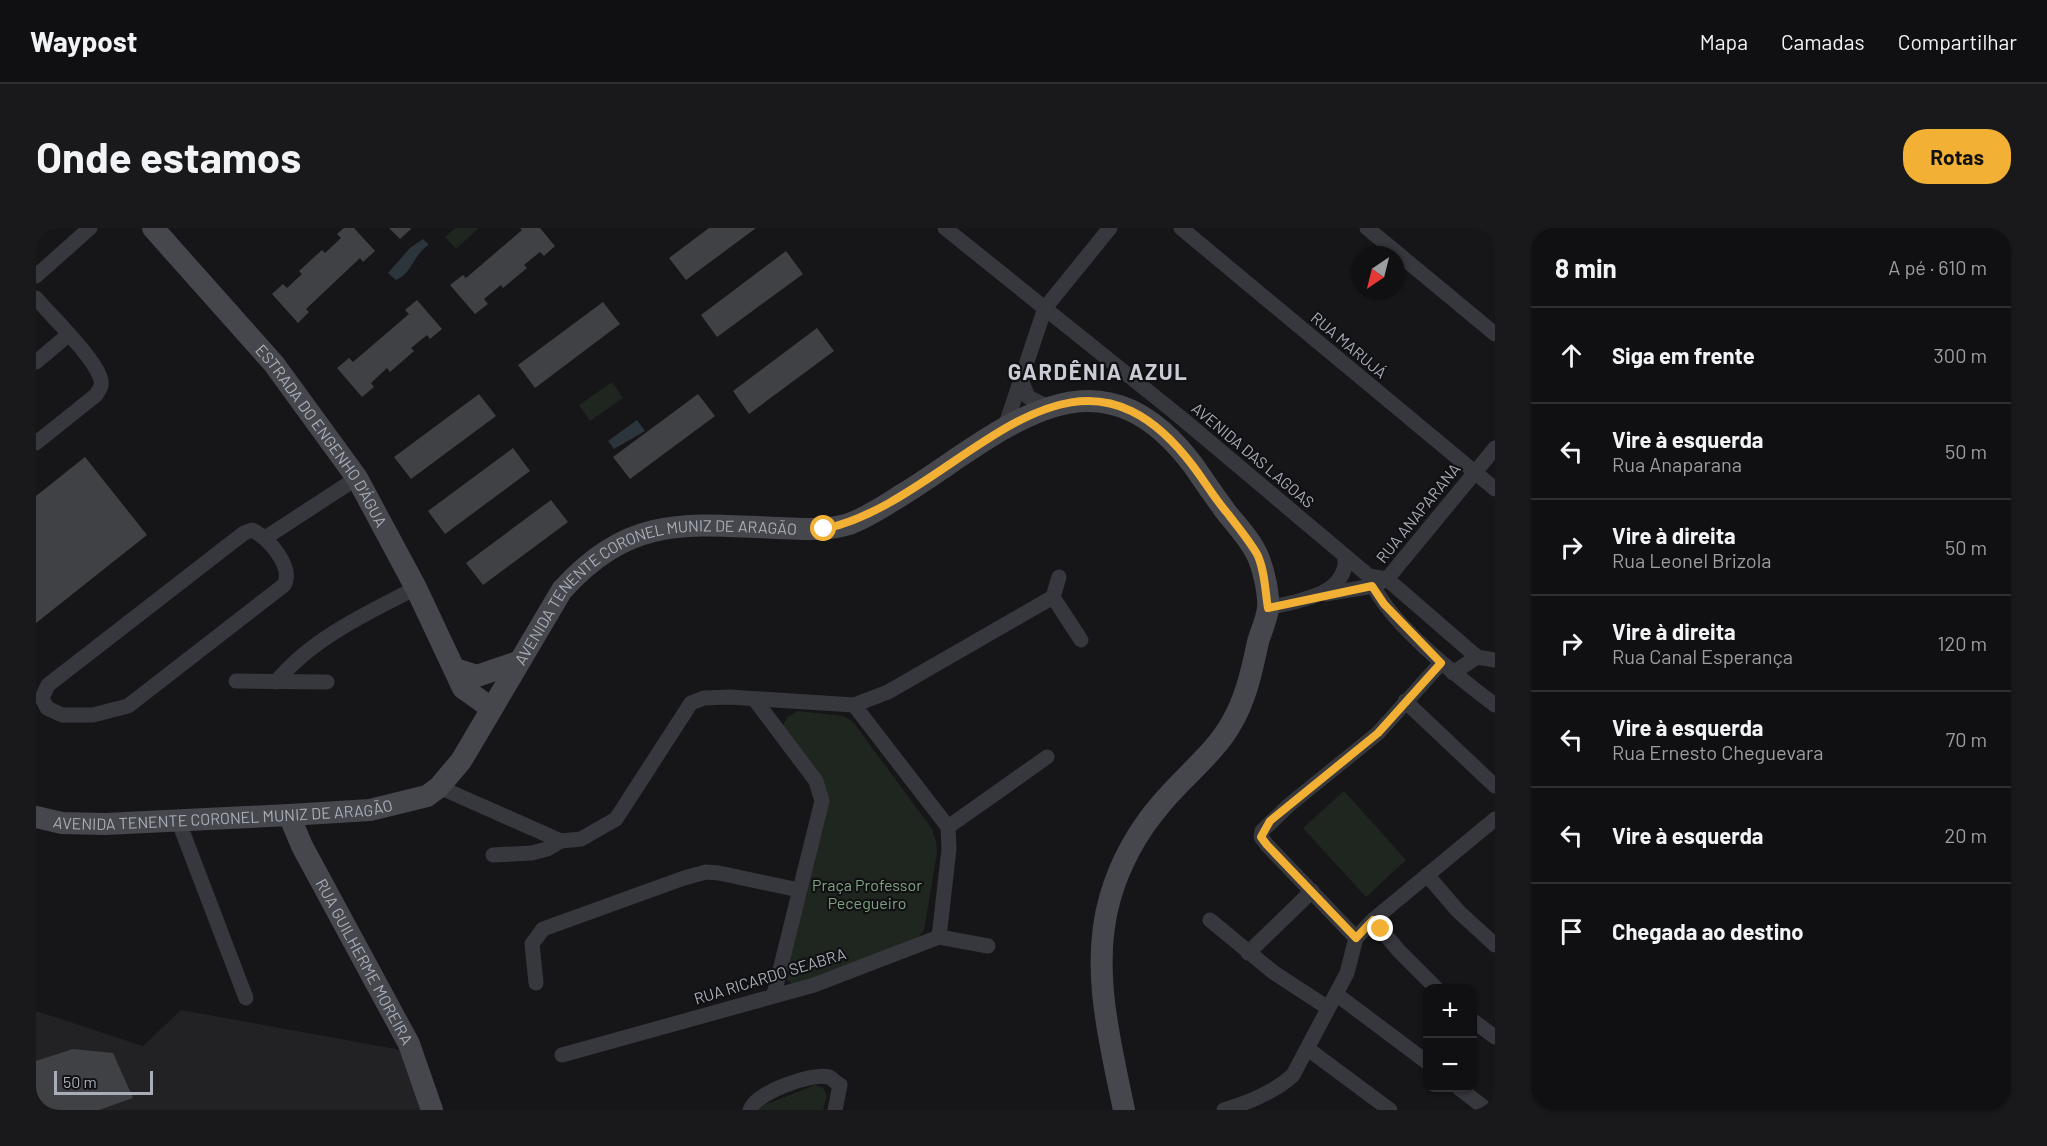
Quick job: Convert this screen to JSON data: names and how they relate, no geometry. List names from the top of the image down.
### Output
{
  "streets": {
    "main road": ["ESTRADA DO ENGENHO D'ÁGUA", "AVENIDA TENENTE CORONEL MUNIZ DE ARAGÃO", "RUA GUILHERME MOREIRA"],
    "street": [
      "RUA MARUJÁ",
      "AVENIDA DAS LAGOAS",
      "RUA ANAPARANA",
      "RUA RICARDO SEABRA"
    ]
  },
  "crossings": [
    ["RUA MARUJÁ", "RUA ANAPARANA"],
    ["ESTRADA DO ENGENHO D'ÁGUA", "AVENIDA TENENTE CORONEL MUNIZ DE ARAGÃO"],
    ["AVENIDA DAS LAGOAS", "RUA ANAPARANA"],
    ["RUA ANAPARANA", "AVENIDA TENENTE CORONEL MUNIZ DE ARAGÃO"],
    ["AVENIDA TENENTE CORONEL MUNIZ DE ARAGÃO", "RUA GUILHERME MOREIRA"]
  ],
  "districts": ["GARDÊNIA AZUL"],
  "parks": ["Praça Professor Pecegueiro"],
  "scale_bar": "50 m",
  "north": "bottom left",
  "page": {
    "header": "Waypost",
    "nav": ["Mapa", "Camadas", "Compartilhar"],
    "buttons": "Rotas",
    "title": "Onde estamos",
    "heading": ["8 min", "A pé · 610 m"],
    "list": [
      ["Siga em frente", "300 m"],
      ["Vire à esquerda", "Rua Anaparana", "50 m"],
      ["Vire à direita", "Rua Leonel Brizola", "50 m"],
      ["Vire à direita", "Rua Canal Esperança", "120 m"],
      ["Vire à esquerda", "Rua Ernesto Cheguevara", "70 m"],
      ["Vire à esquerda", "20 m"],
      "Chegada ao destino"
    ],
    "map_buttons": ["+", "−"],
    "scale": "50 m"
  }
}
